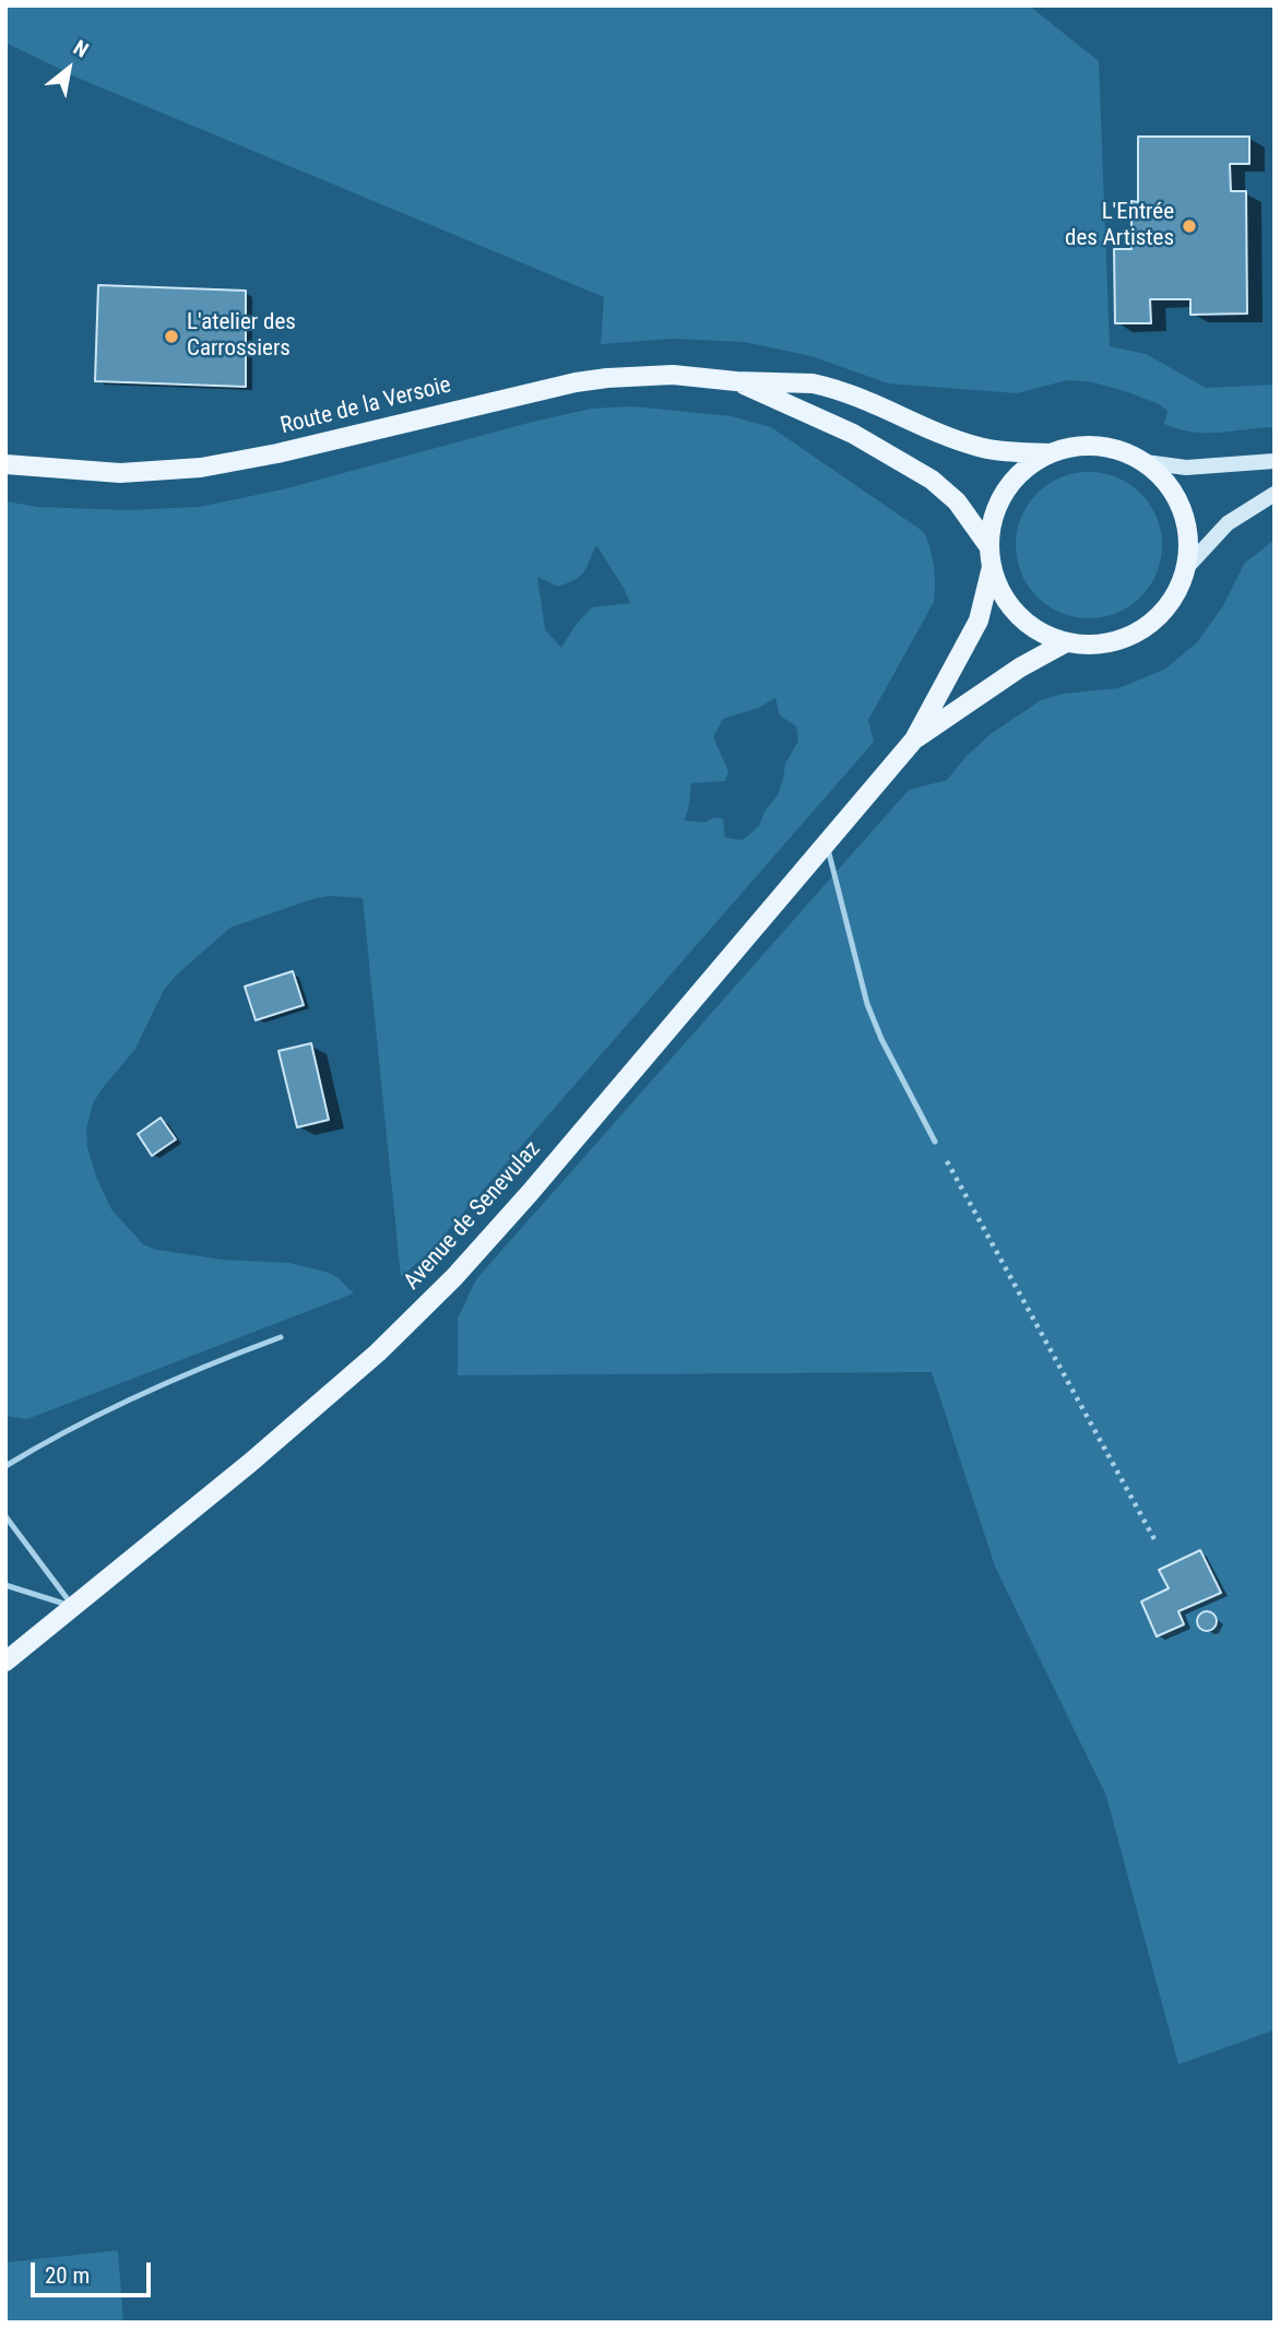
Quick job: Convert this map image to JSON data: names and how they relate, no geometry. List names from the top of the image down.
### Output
{
  "streets": {
    "main road": ["Route de la Versoie", "Avenue de Senevulaz"]
  },
  "crossings": [
    ["Route de la Versoie", "Avenue de Senevulaz"]
  ],
  "places": ["L'Entrée des Artistes", "L'atelier des Carrossiers"],
  "scale_bar": "20 m",
  "north": "top right"
}
